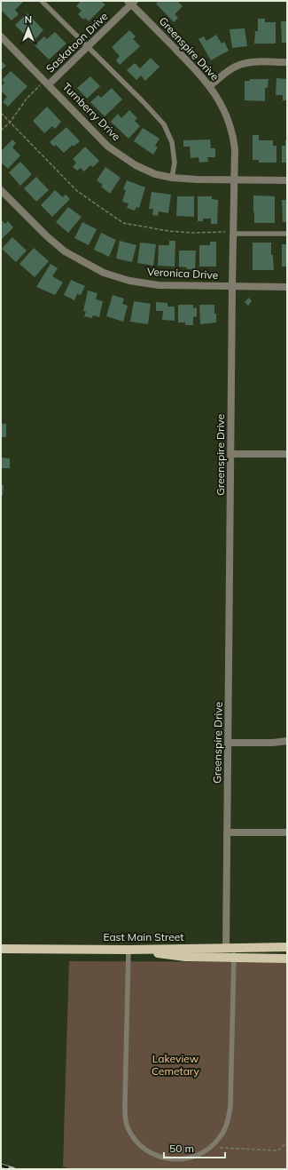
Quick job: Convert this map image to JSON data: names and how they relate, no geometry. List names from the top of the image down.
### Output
{
  "streets": {
    "main road": ["East Main Street"],
    "street": [
      "Saskatoon Drive",
      "Greenspire Drive",
      "Turnberry Drive",
      "Veronica Drive"
    ]
  },
  "crossings": [
    ["Saskatoon Drive", "Greenspire Drive"],
    ["Saskatoon Drive", "Turnberry Drive"],
    ["Greenspire Drive", "Turnberry Drive"],
    ["Greenspire Drive", "Veronica Drive"],
    ["Greenspire Drive", "East Main Street"]
  ],
  "parks": ["Lakeview Cemetary"],
  "scale_bar": "50 m",
  "north": "top"
}
